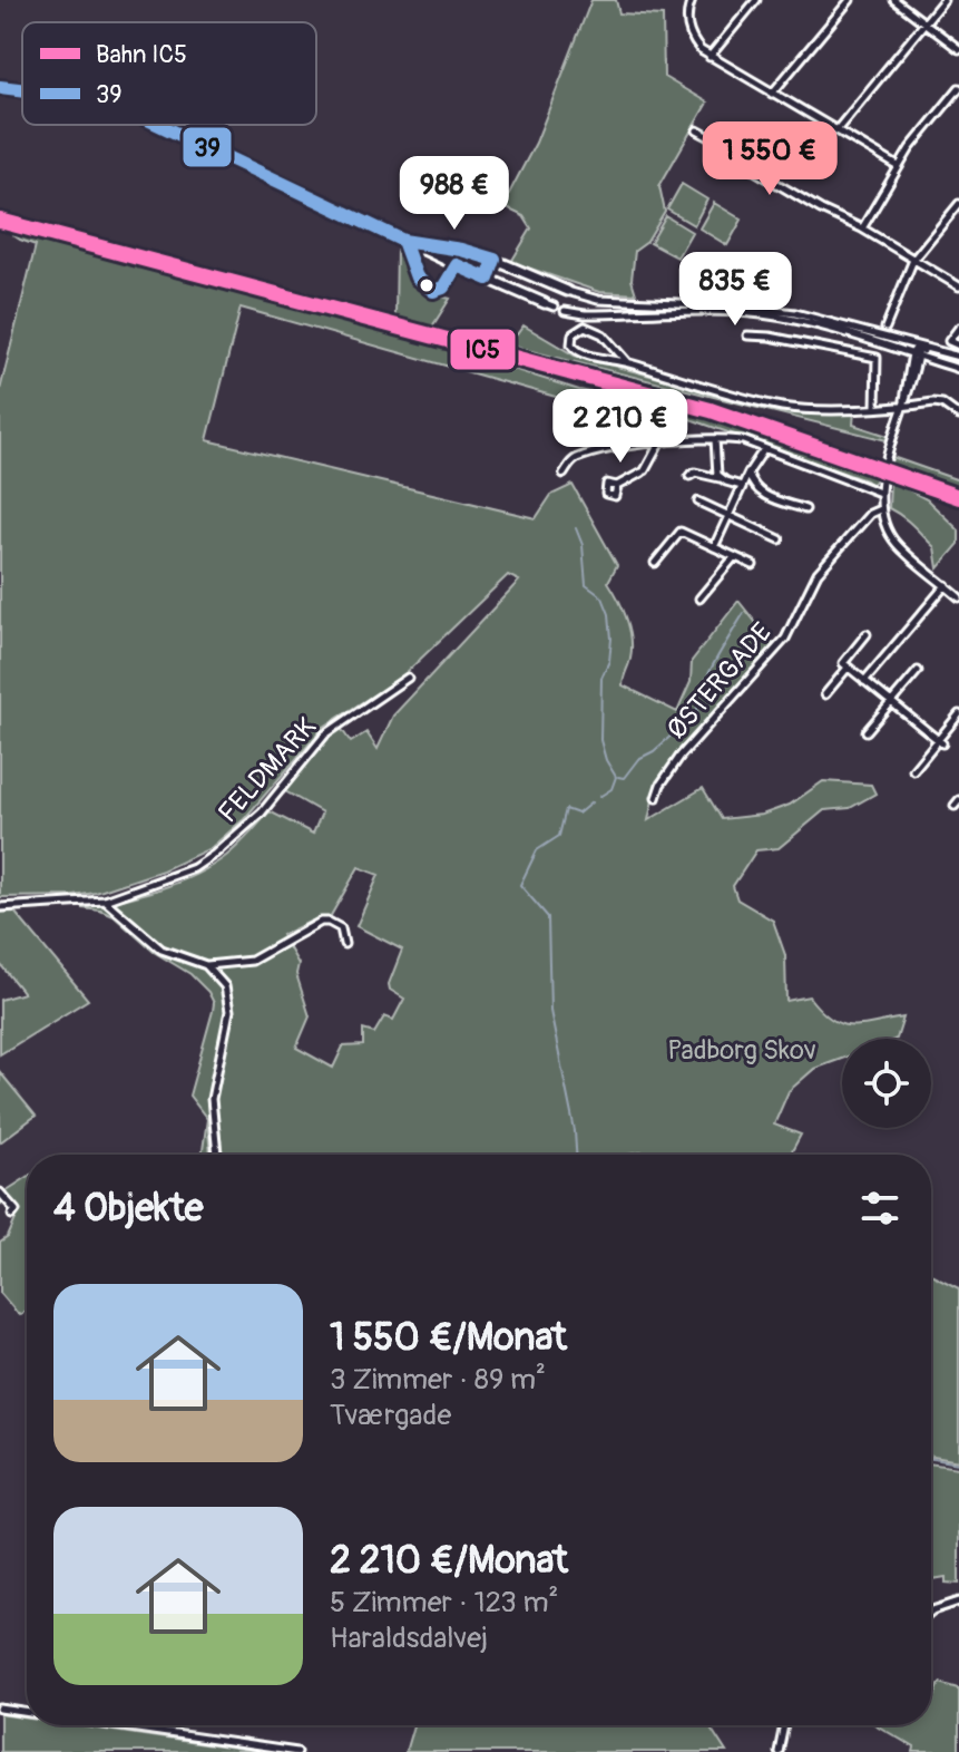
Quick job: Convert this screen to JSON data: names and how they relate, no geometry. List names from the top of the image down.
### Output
{
  "streets": {
    "street": ["ØSTERGADE", "FELDMARK"]
  },
  "parks": ["Padborg Skov"],
  "lines": ["transit line 39", "rail line IC5"],
  "legend": ["Bahn IC5", "39"],
  "page": {
    "price": [
      "1 550 €",
      "988 €",
      "835 €",
      "2 210 €"
    ],
    "heading": "4 Objekte",
    "list": [
      {
        "name": "1 550 €/Monat",
        "note": "3 Zimmer · 89 m² · Tværgade"
      },
      {
        "name": "2 210 €/Monat",
        "note": "5 Zimmer · 123 m² · Haraldsdalvej"
      }
    ]
  }
}
